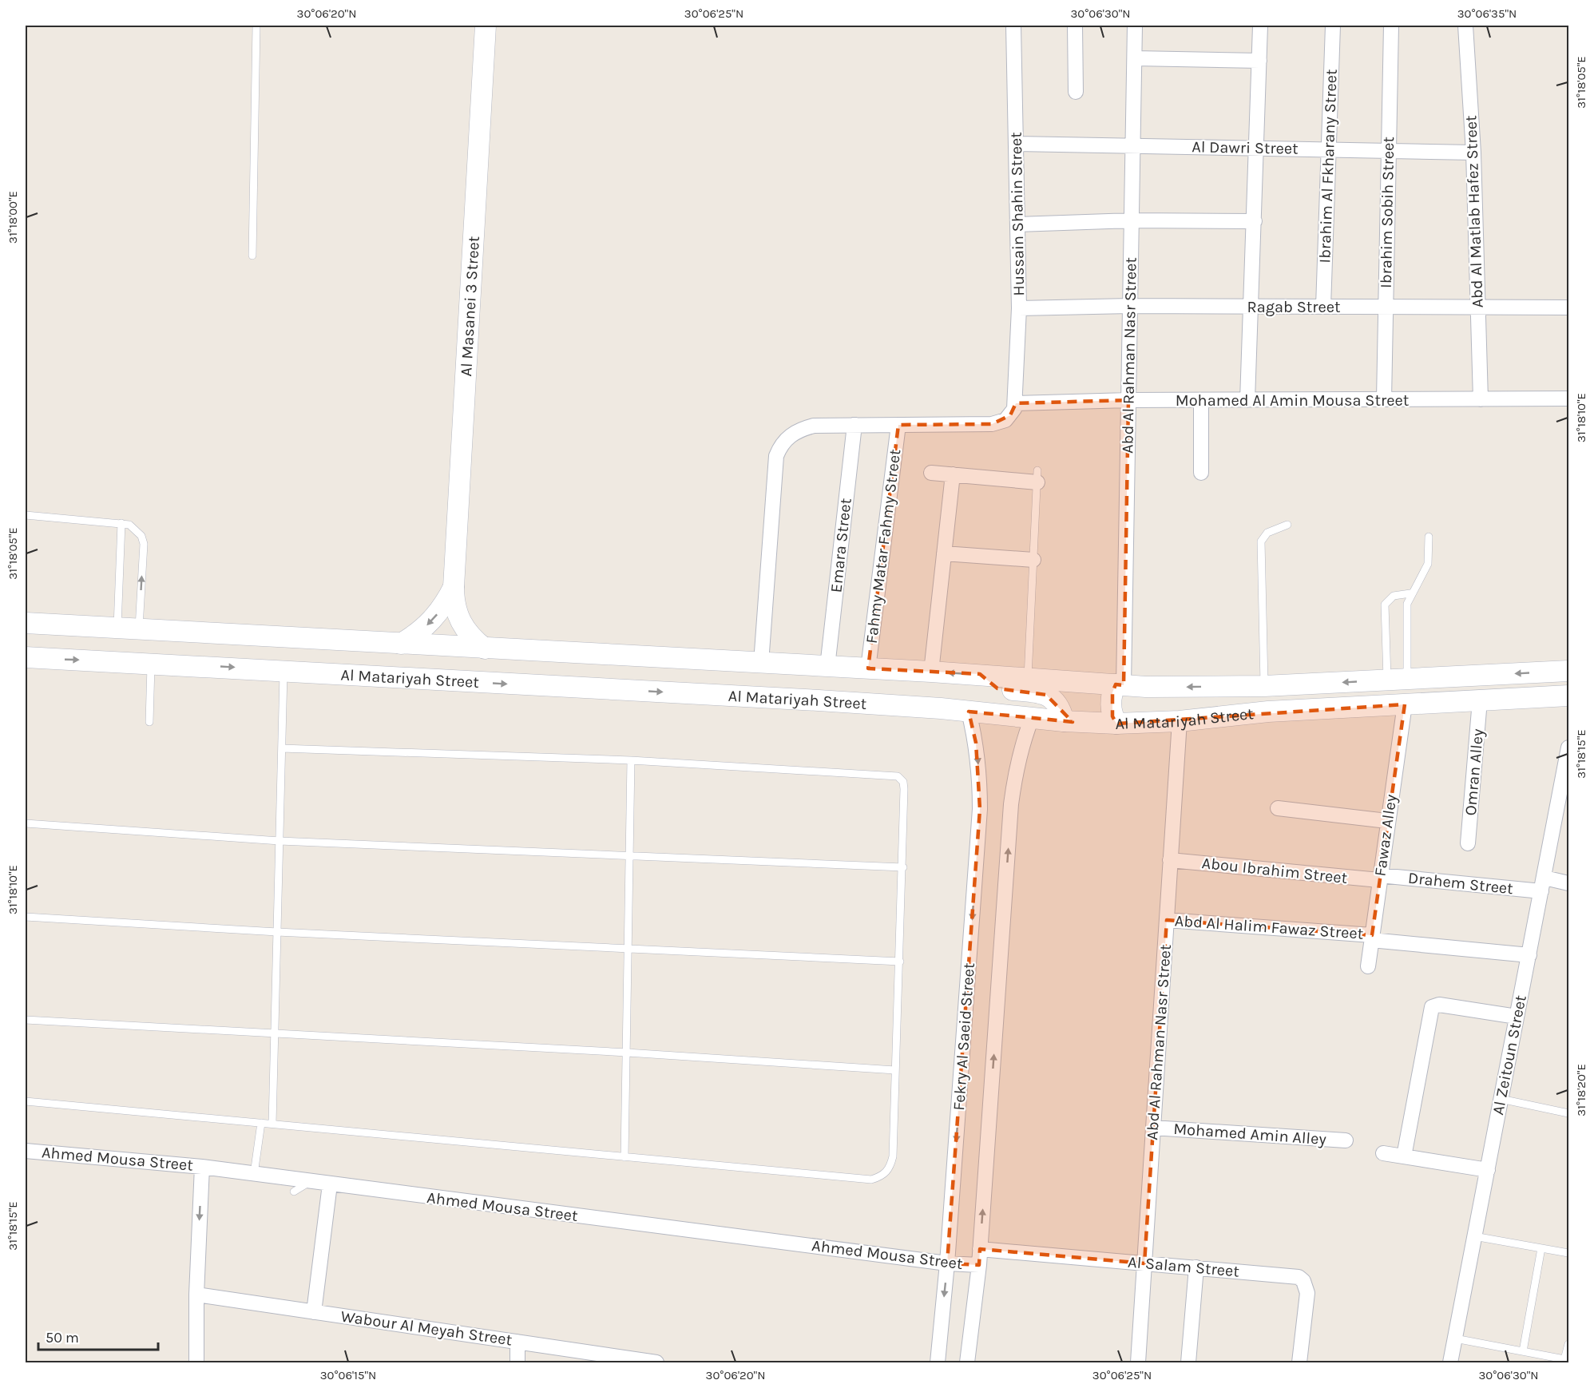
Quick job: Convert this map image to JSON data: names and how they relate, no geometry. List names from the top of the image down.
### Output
{
  "streets": {
    "main road": ["Al Masanei 3 Street", "Al Matariyah Street"],
    "street": [
      "Al Dawri Street",
      "Ibrahim Al Fkharany Street",
      "Abd Al Matlab Hafez Street",
      "Ibrahim Sobih Street",
      "Hussain Shahin Street",
      "Ragab Street",
      "Abd Al Rahman Nasr Street",
      "Mohamed Al Amin Mousa Street",
      "Emara Street",
      "Fahmy Matar Fahmy Street",
      "Omran Alley",
      "Fawaz Alley",
      "Abou Ibrahim Street",
      "Drahem Street",
      "Abd Al Halim Fawaz Street",
      "Fekry Al Saeid Street",
      "Al Zeitoun Street",
      "Mohamed Amin Alley",
      "Ahmed Mousa Street",
      "Al Salam Street",
      "Wabour Al Meyah Street"
    ]
  },
  "crossings": [
    ["Al Dawri Street", "Ibrahim Al Fkharany Street"],
    ["Al Dawri Street", "Abd Al Matlab Hafez Street"],
    ["Al Dawri Street", "Ibrahim Sobih Street"],
    ["Al Dawri Street", "Hussain Shahin Street"],
    ["Al Dawri Street", "Abd Al Rahman Nasr Street"],
    ["Ibrahim Al Fkharany Street", "Ragab Street"],
    ["Abd Al Matlab Hafez Street", "Ragab Street"],
    ["Abd Al Matlab Hafez Street", "Mohamed Al Amin Mousa Street"],
    ["Ibrahim Sobih Street", "Ragab Street"],
    ["Ibrahim Sobih Street", "Mohamed Al Amin Mousa Street"],
    ["Hussain Shahin Street", "Ragab Street"],
    ["Hussain Shahin Street", "Mohamed Al Amin Mousa Street"],
    ["Al Masanei 3 Street", "Al Matariyah Street"],
    ["Ragab Street", "Abd Al Rahman Nasr Street"],
    ["Abd Al Rahman Nasr Street", "Mohamed Al Amin Mousa Street"],
    ["Abd Al Rahman Nasr Street", "Al Matariyah Street"],
    ["Abd Al Rahman Nasr Street", "Abou Ibrahim Street"],
    ["Abd Al Rahman Nasr Street", "Abd Al Halim Fawaz Street"],
    ["Abd Al Rahman Nasr Street", "Mohamed Amin Alley"],
    ["Abd Al Rahman Nasr Street", "Al Salam Street"],
    ["Emara Street", "Al Matariyah Street"],
    ["Fahmy Matar Fahmy Street", "Al Matariyah Street"],
    ["Al Matariyah Street", "Omran Alley"],
    ["Al Matariyah Street", "Fawaz Alley"],
    ["Al Matariyah Street", "Fekry Al Saeid Street"],
    ["Fawaz Alley", "Abou Ibrahim Street"],
    ["Fawaz Alley", "Drahem Street"],
    ["Fawaz Alley", "Abd Al Halim Fawaz Street"],
    ["Abou Ibrahim Street", "Drahem Street"],
    ["Drahem Street", "Al Zeitoun Street"],
    ["Abd Al Halim Fawaz Street", "Al Zeitoun Street"],
    ["Fekry Al Saeid Street", "Ahmed Mousa Street"],
    ["Fekry Al Saeid Street", "Al Salam Street"]
  ],
  "scale_bar": "50 m",
  "coordinates": [
    "30°06'20\"N",
    "30°06'25\"N",
    "30°06'30\"N",
    "30°06'35\"N",
    "31°18'05\"E",
    "31°18'00\"E",
    "31°18'10\"E",
    "31°18'15\"E",
    "31°18'20\"E",
    "30°06'15\"N"
  ]
}
